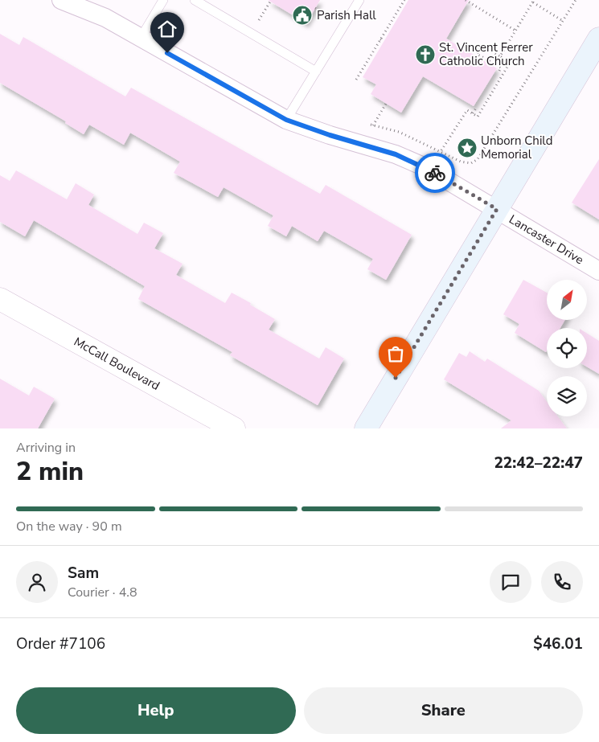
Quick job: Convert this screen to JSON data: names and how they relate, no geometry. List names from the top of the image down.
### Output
{
  "streets": {
    "street": ["Lancaster Drive", "McCall Boulevard"]
  },
  "places": {
    "public building": ["Parish Hall"],
    "church": ["St. Vincent Ferrer Catholic Church"],
    "place": ["Unborn Child Memorial"]
  },
  "north": "top right",
  "page": {
    "heading": ["2 min", "Arriving in", "22:42–22:47"],
    "panel": [
      "Sam",
      "Courier · 4.8",
      "Order #7106",
      "$46.01"
    ],
    "bar": "On the way · 90 m",
    "buttons": ["Help", "Share"]
  }
}
